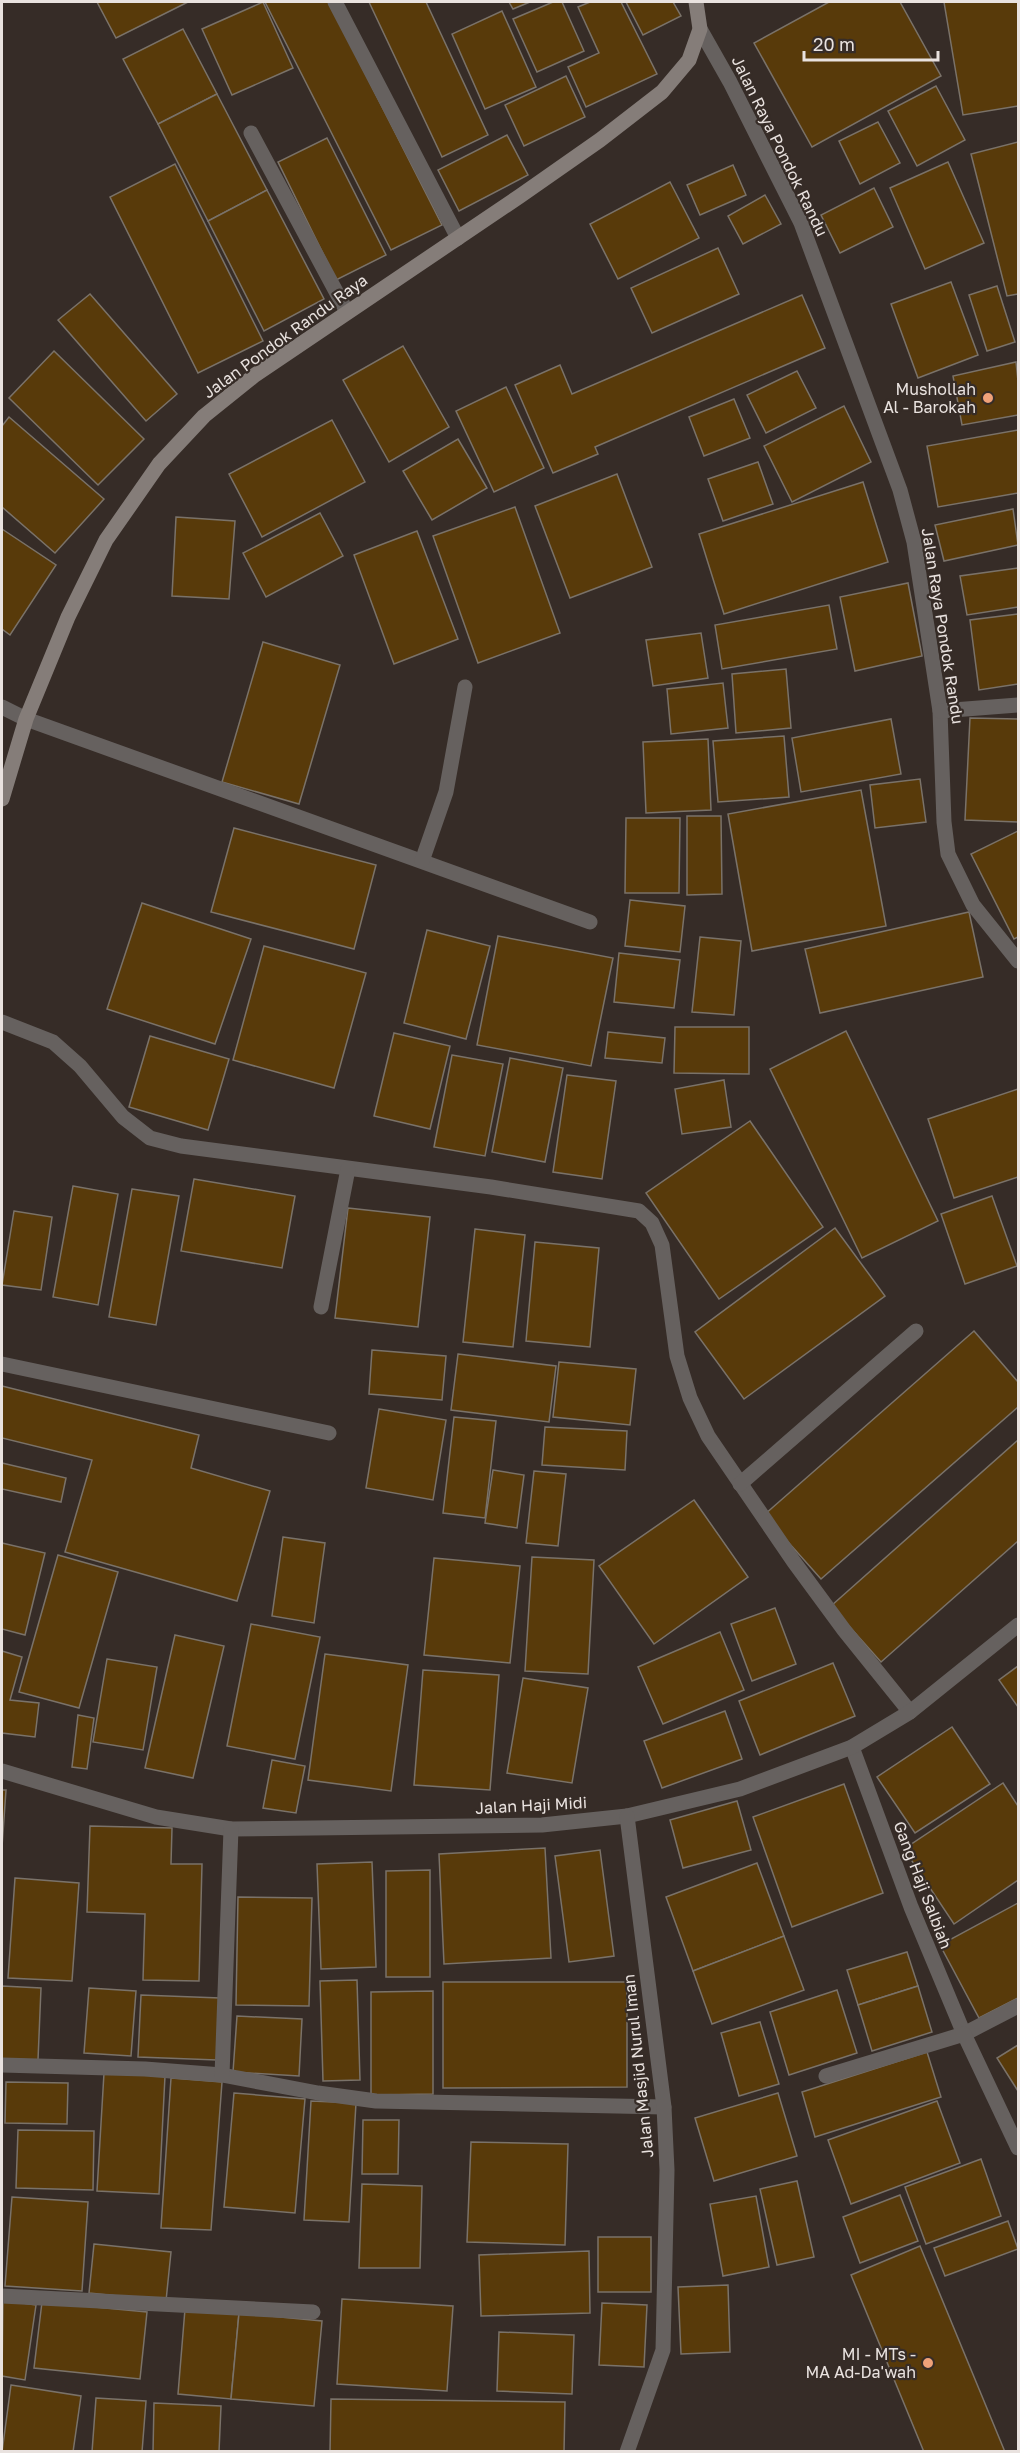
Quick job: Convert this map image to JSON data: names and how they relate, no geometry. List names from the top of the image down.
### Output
{
  "streets": {
    "main road": ["Jalan Pondok Randu Raya"],
    "street": [
      "Jalan Raya Pondok Randu",
      "Jalan Haji Midi",
      "Gang Haji Salbiah",
      "Jalan Masjid Nurul Iman"
    ]
  },
  "crossings": [
    ["Jalan Raya Pondok Randu", "Jalan Pondok Randu Raya"],
    ["Jalan Haji Midi", "Gang Haji Salbiah"],
    ["Jalan Haji Midi", "Jalan Masjid Nurul Iman"]
  ],
  "places": ["Mushollah Al - Barokah", "MI - MTs - MA Ad-Da'wah"],
  "scale_bar": "20 m"
}
